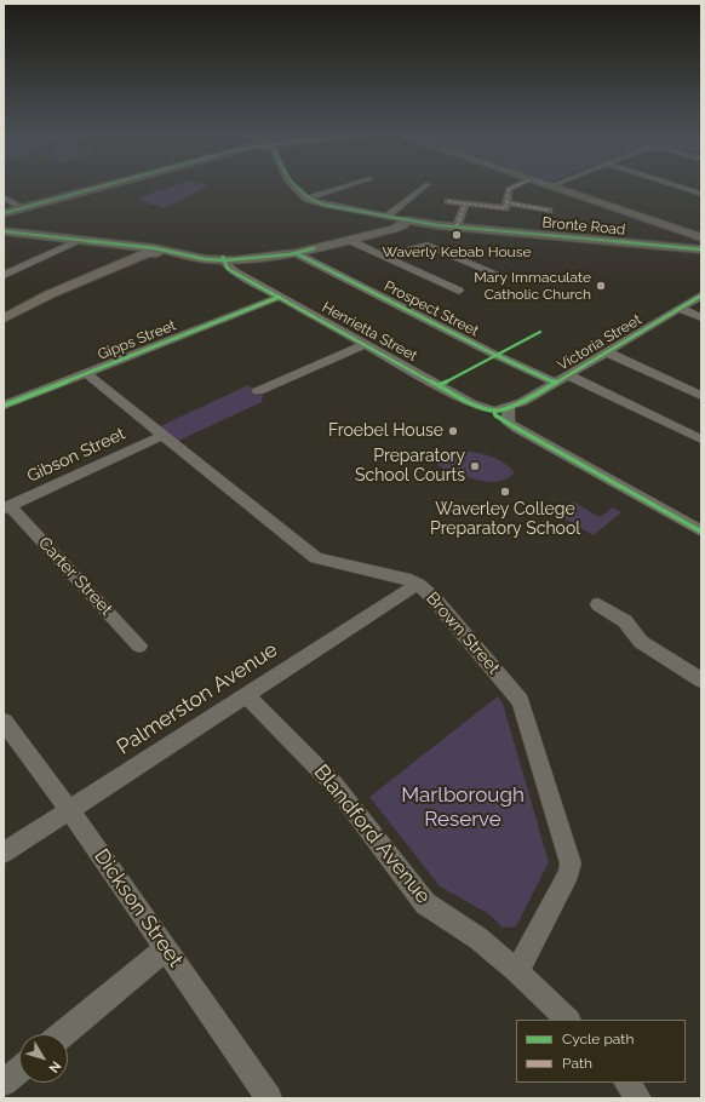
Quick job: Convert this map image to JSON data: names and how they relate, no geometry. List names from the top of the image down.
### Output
{
  "streets": {
    "main road": ["Bronte Road"],
    "street": [
      "Prospect Street",
      "Henrietta Street",
      "Gipps Street",
      "Victoria Street",
      "Gibson Street",
      "Carter Street",
      "Brown Street",
      "Palmerston Avenue",
      "Blandford Avenue",
      "Dickson Street"
    ]
  },
  "crossings": [
    ["Prospect Street", "Victoria Street"],
    ["Henrietta Street", "Gipps Street"],
    ["Henrietta Street", "Victoria Street"],
    ["Gipps Street", "Brown Street"],
    ["Gibson Street", "Carter Street"],
    ["Gibson Street", "Brown Street"],
    ["Brown Street", "Palmerston Avenue"],
    ["Brown Street", "Blandford Avenue"],
    ["Palmerston Avenue", "Blandford Avenue"],
    ["Palmerston Avenue", "Dickson Street"]
  ],
  "parks": ["Marlborough Reserve"],
  "places": [
    "Waverly Kebab House",
    "Mary Immaculate Catholic Church",
    "Froebel House",
    "Preparatory School Courts",
    "Waverley College Preparatory School"
  ],
  "legend": ["Cycle path", "Path"],
  "north": "bottom right"
}
